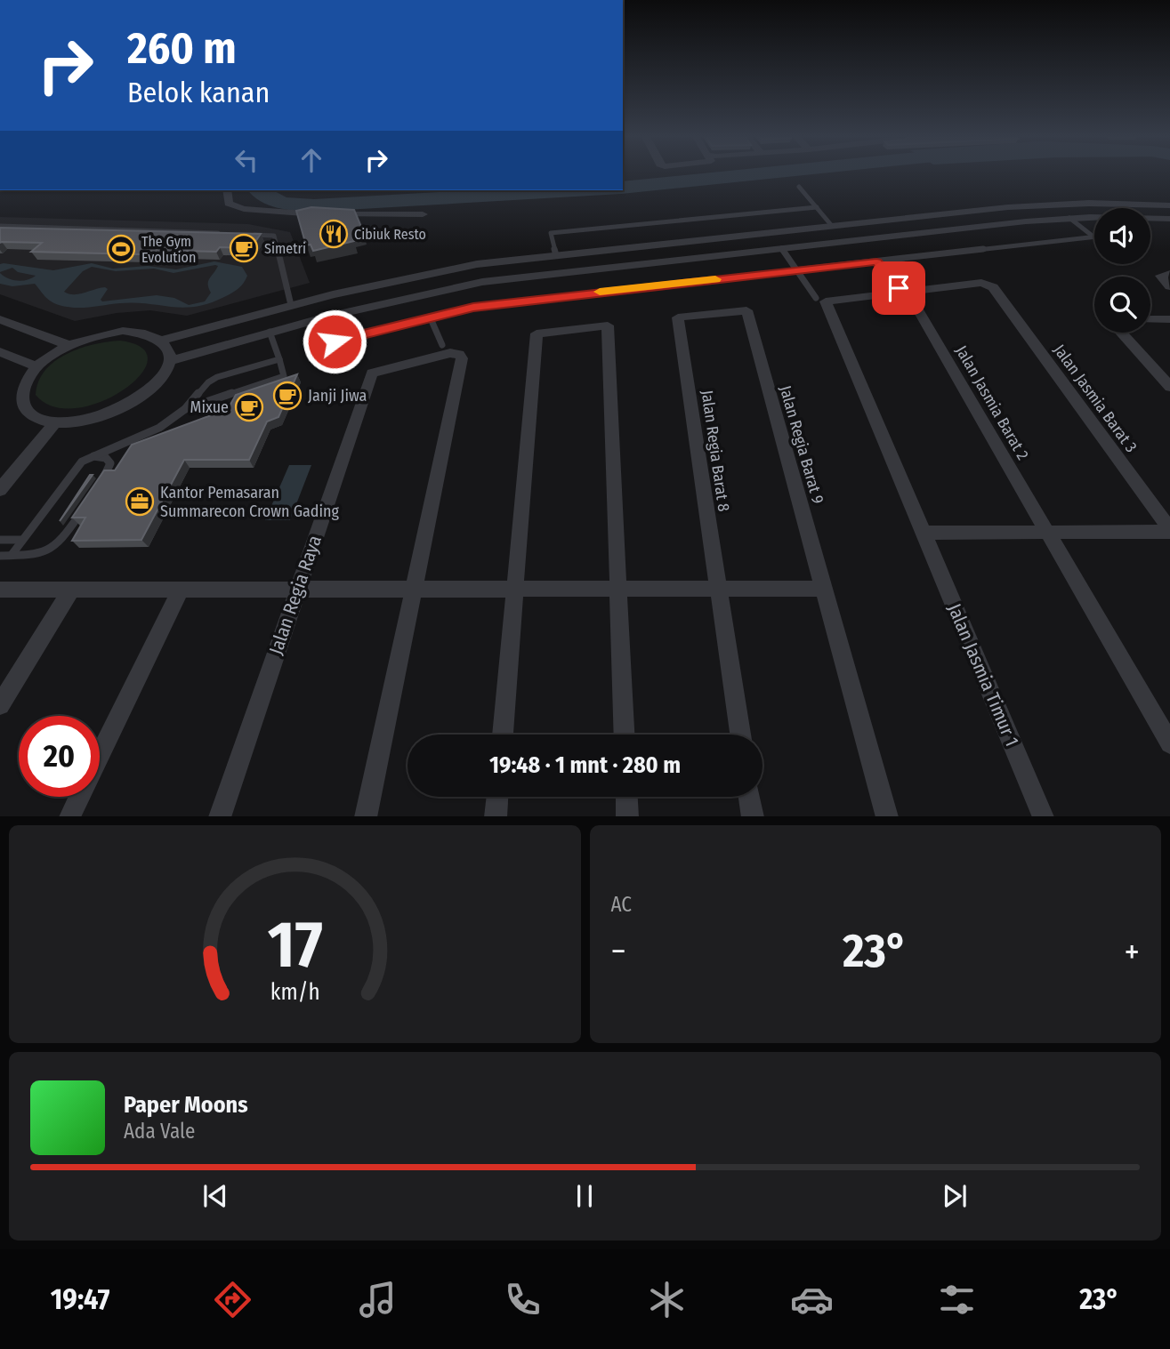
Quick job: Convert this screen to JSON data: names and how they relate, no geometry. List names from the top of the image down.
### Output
{
  "streets": {
    "street": [
      "Jalan Jasmia Barat 3",
      "Jalan Jasmia Barat 2",
      "Jalan Regia Barat 9",
      "Jalan Regia Barat 8",
      "Jalan Regia Raya",
      "Jalan Jasmia Timur 1"
    ]
  },
  "crossings": [
    ["Jalan Jasmia Barat 3", "Jalan Jasmia Barat 2"],
    ["Jalan Regia Barat 9", "Jalan Regia Barat 8"]
  ],
  "places": {
    "restaurant": ["Cibiuk Resto"],
    "cafe": ["Simetri", "Janji Jiwa", "Mixue"],
    "sports": ["The Gym Evolution"],
    "office": ["Kantor Pemasaran Summarecon Crown Gading"]
  },
  "page": {
    "turn": ["260 m", "Belok kanan"],
    "limit": "20",
    "trip": "19:48 · 1 mnt · 280 m",
    "tile": "AC",
    "heat": ["−", "23°", "+"],
    "song": ["Paper Moons", "Ada Vale"],
    "tabs": ["19:47", "23°"],
    "gauge": ["17", "km/h"]
  }
}
